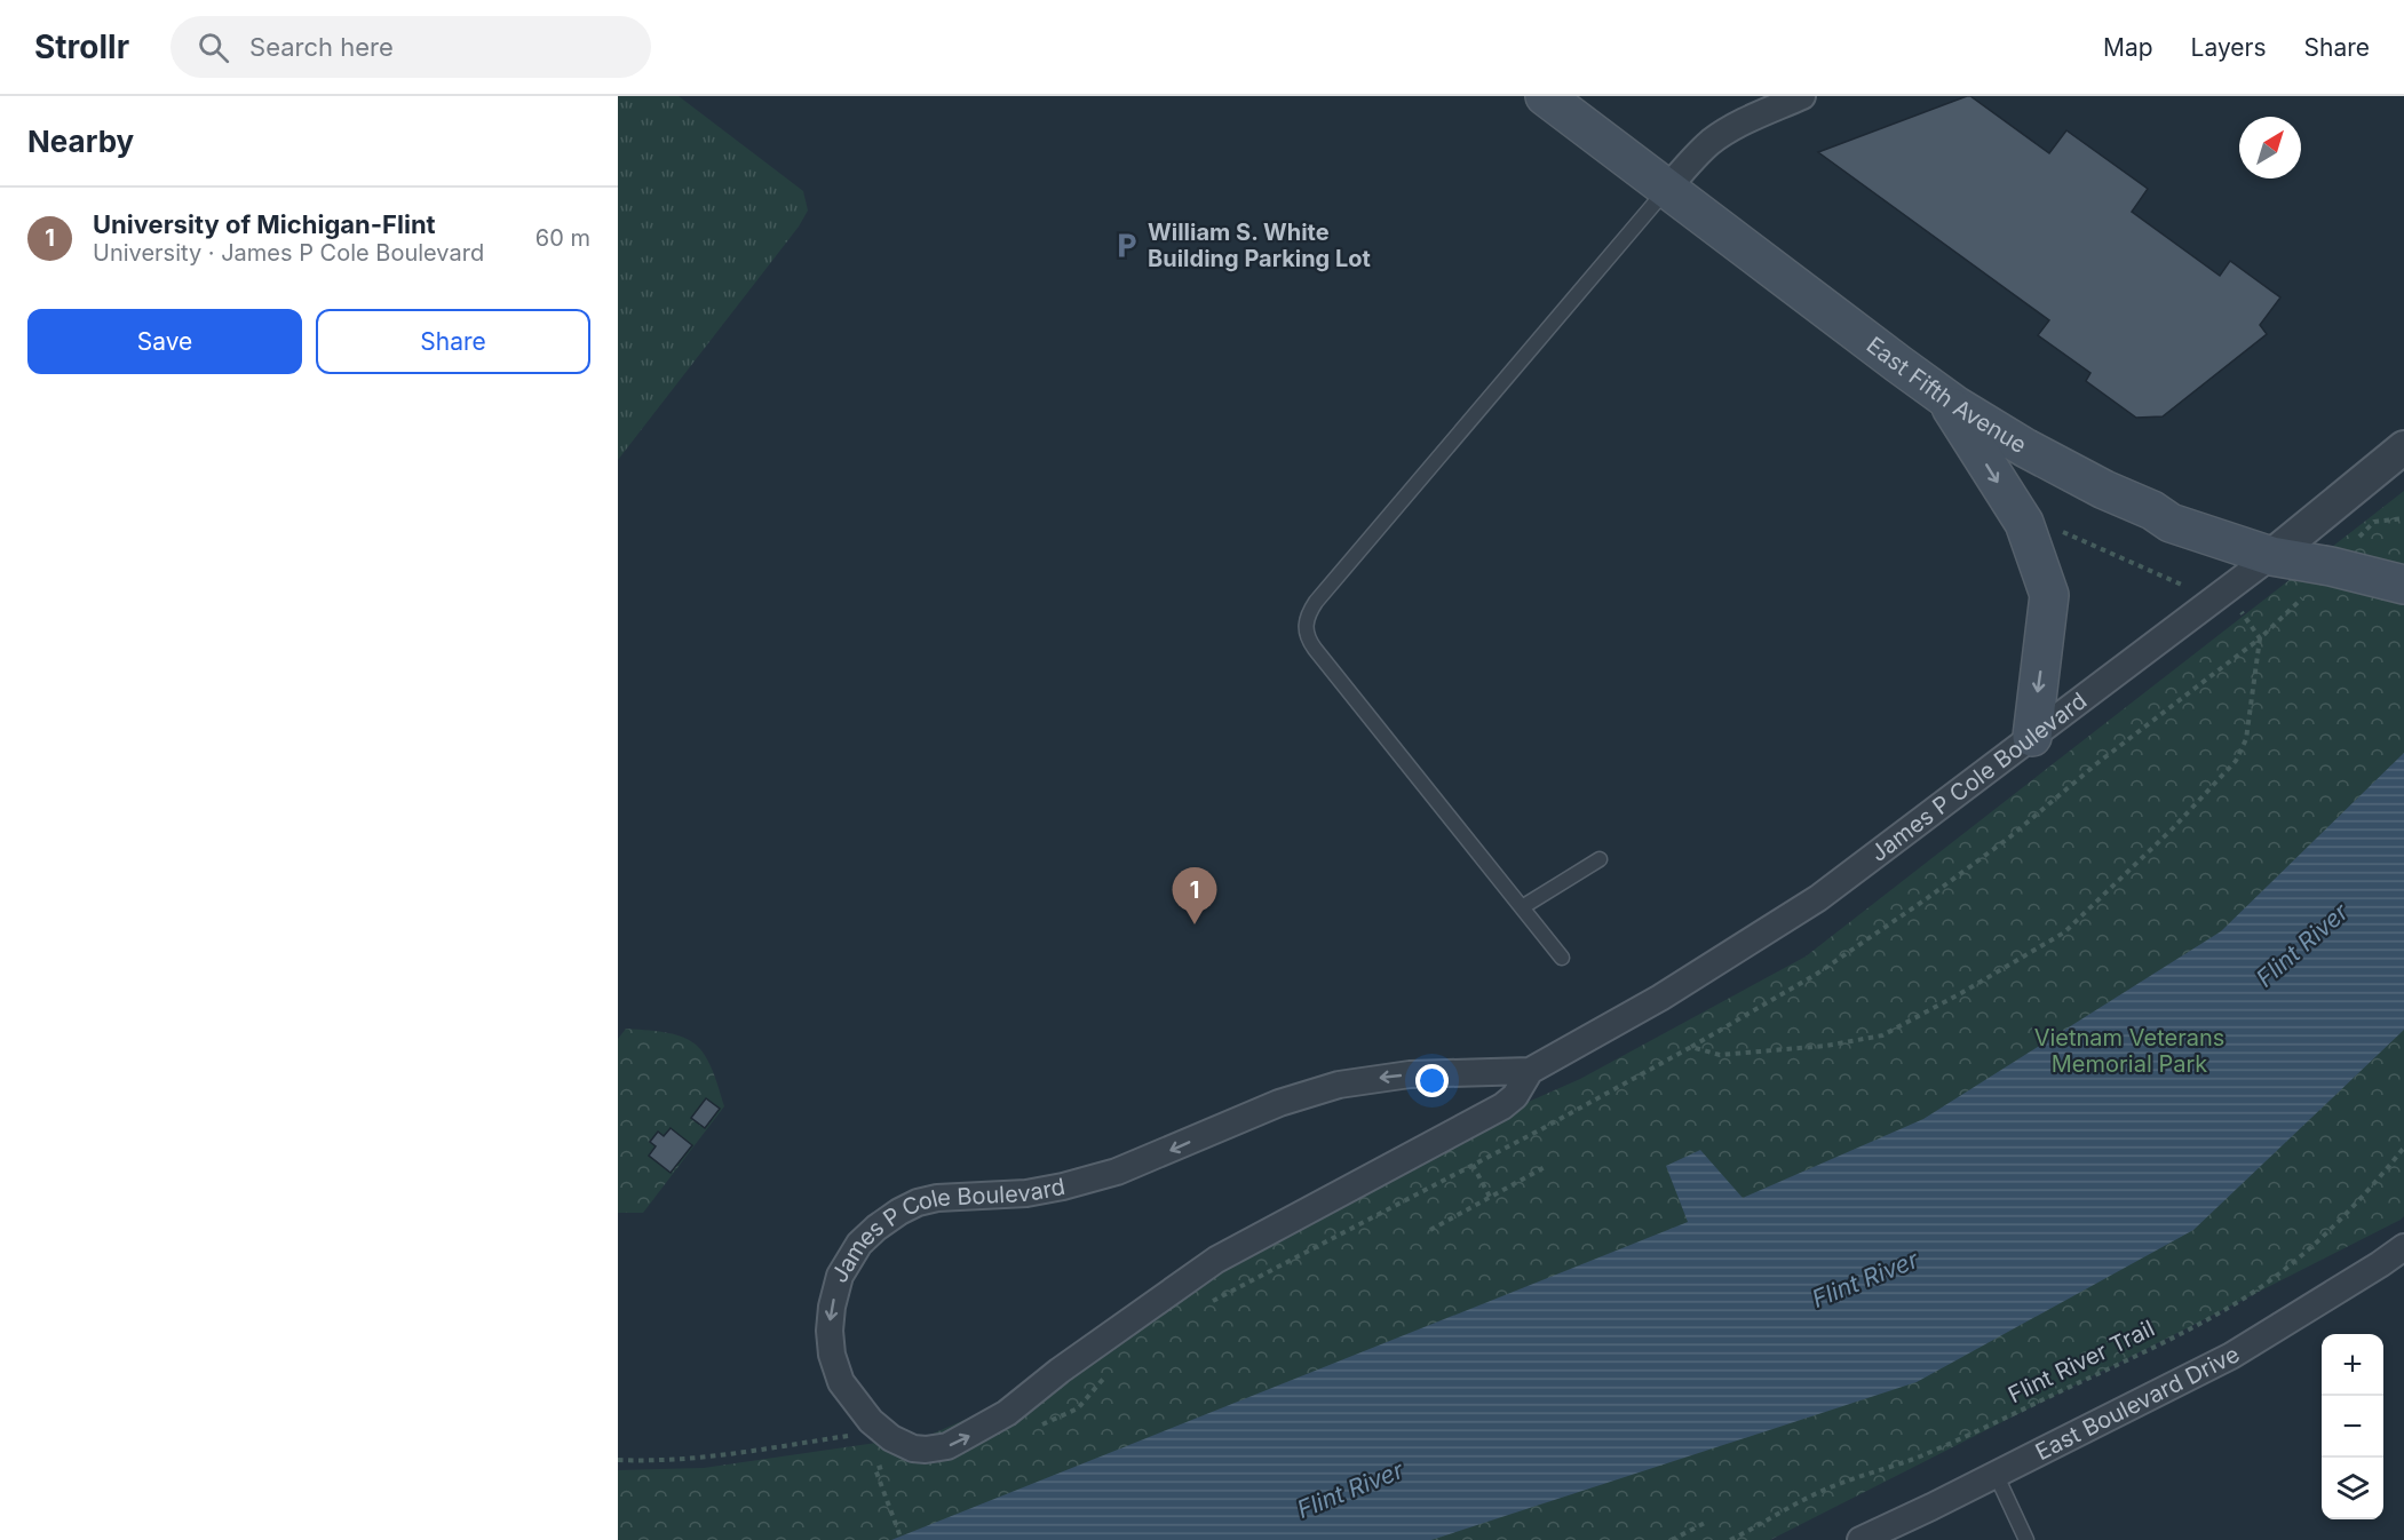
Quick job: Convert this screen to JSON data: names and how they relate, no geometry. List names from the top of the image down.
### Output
{
  "streets": {
    "main road": ["East Fifth Avenue"],
    "street": ["James P Cole Boulevard", "East Boulevard Drive"],
    "path": ["Flint River Trail"]
  },
  "crossings": [
    ["East Fifth Avenue", "James P Cole Boulevard"]
  ],
  "water": ["Flint River"],
  "parks": ["Vietnam Veterans Memorial Park"],
  "places": {
    "parking": ["William S. White Building Parking Lot"]
  },
  "north": "top right",
  "page": {
    "header": "Strollr",
    "search": "Search here",
    "nav": ["Map", "Layers", "Share"],
    "heading": "Nearby",
    "list": [
      {
        "mark": "1",
        "name": "University of Michigan-Flint",
        "note": "University · James P Cole Boulevard",
        "value": "60 m"
      }
    ],
    "buttons": ["Save", "Share"],
    "pins": "1",
    "map_buttons": ["+", "−"]
  }
}
